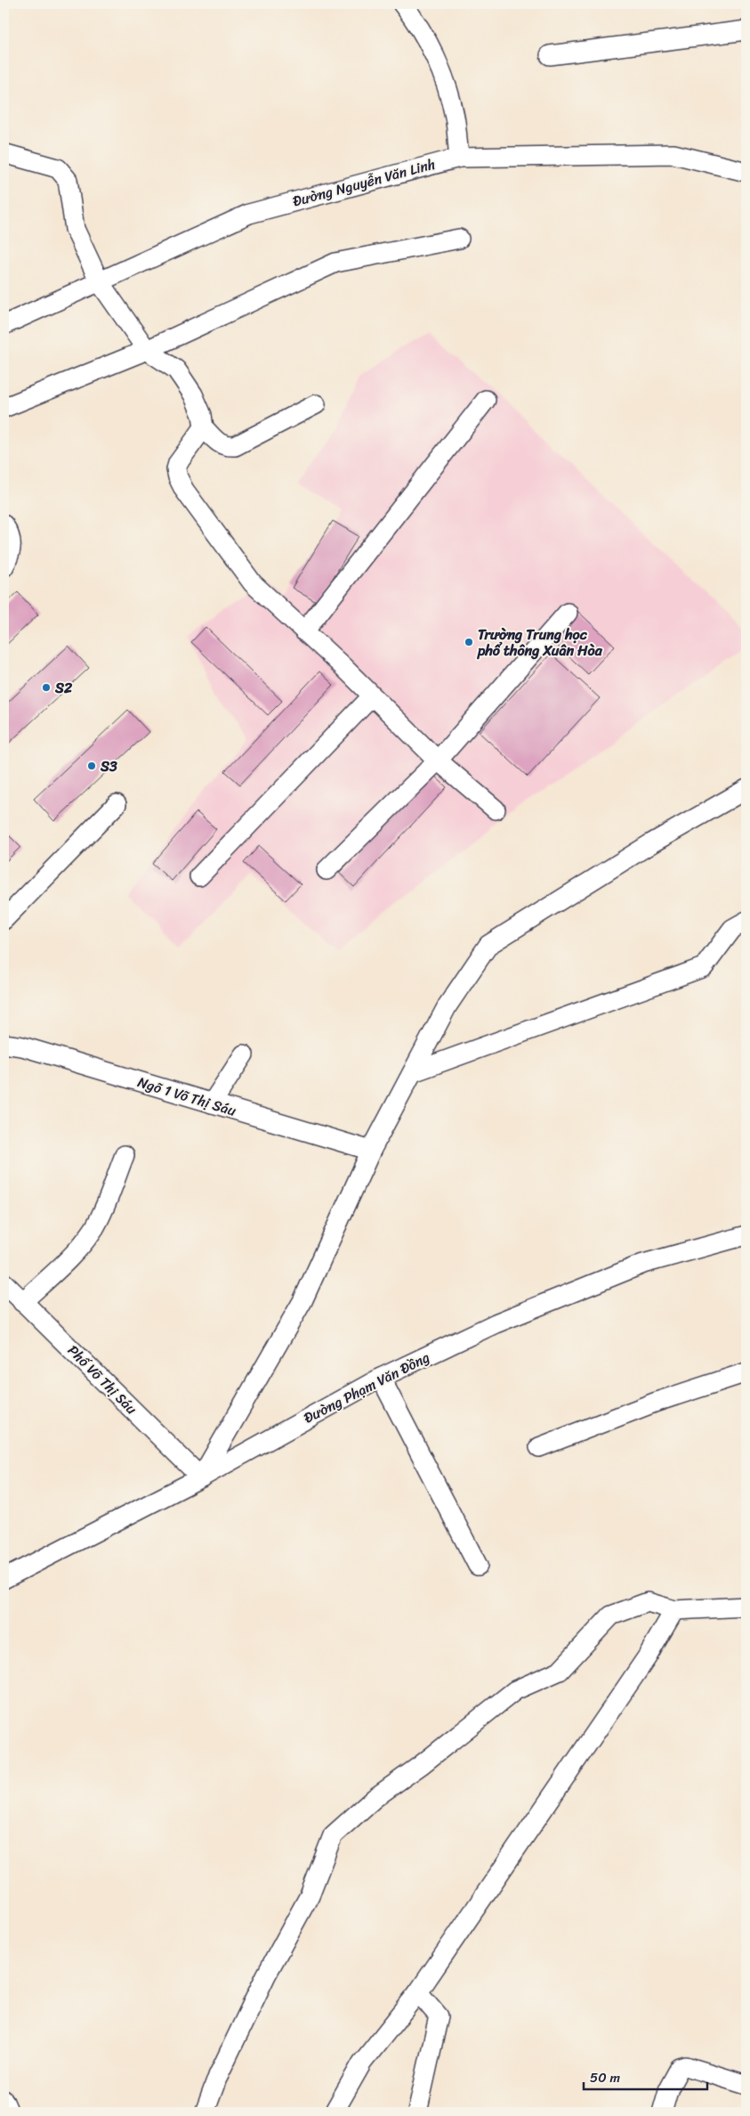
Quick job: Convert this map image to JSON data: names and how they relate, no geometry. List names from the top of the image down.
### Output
{
  "streets": {
    "street": [
      "Đường Nguyễn Văn Linh",
      "Ngõ 1 Võ Thị Sáu",
      "Phố Võ Thị Sáu",
      "Đường Phạm Văn Đồng"
    ]
  },
  "crossings": [
    ["Phố Võ Thị Sáu", "Đường Phạm Văn Đồng"]
  ],
  "places": ["Trường Trung học phổ thông Xuân Hòa", "S2", "S3"],
  "scale_bar": "50 m"
}
